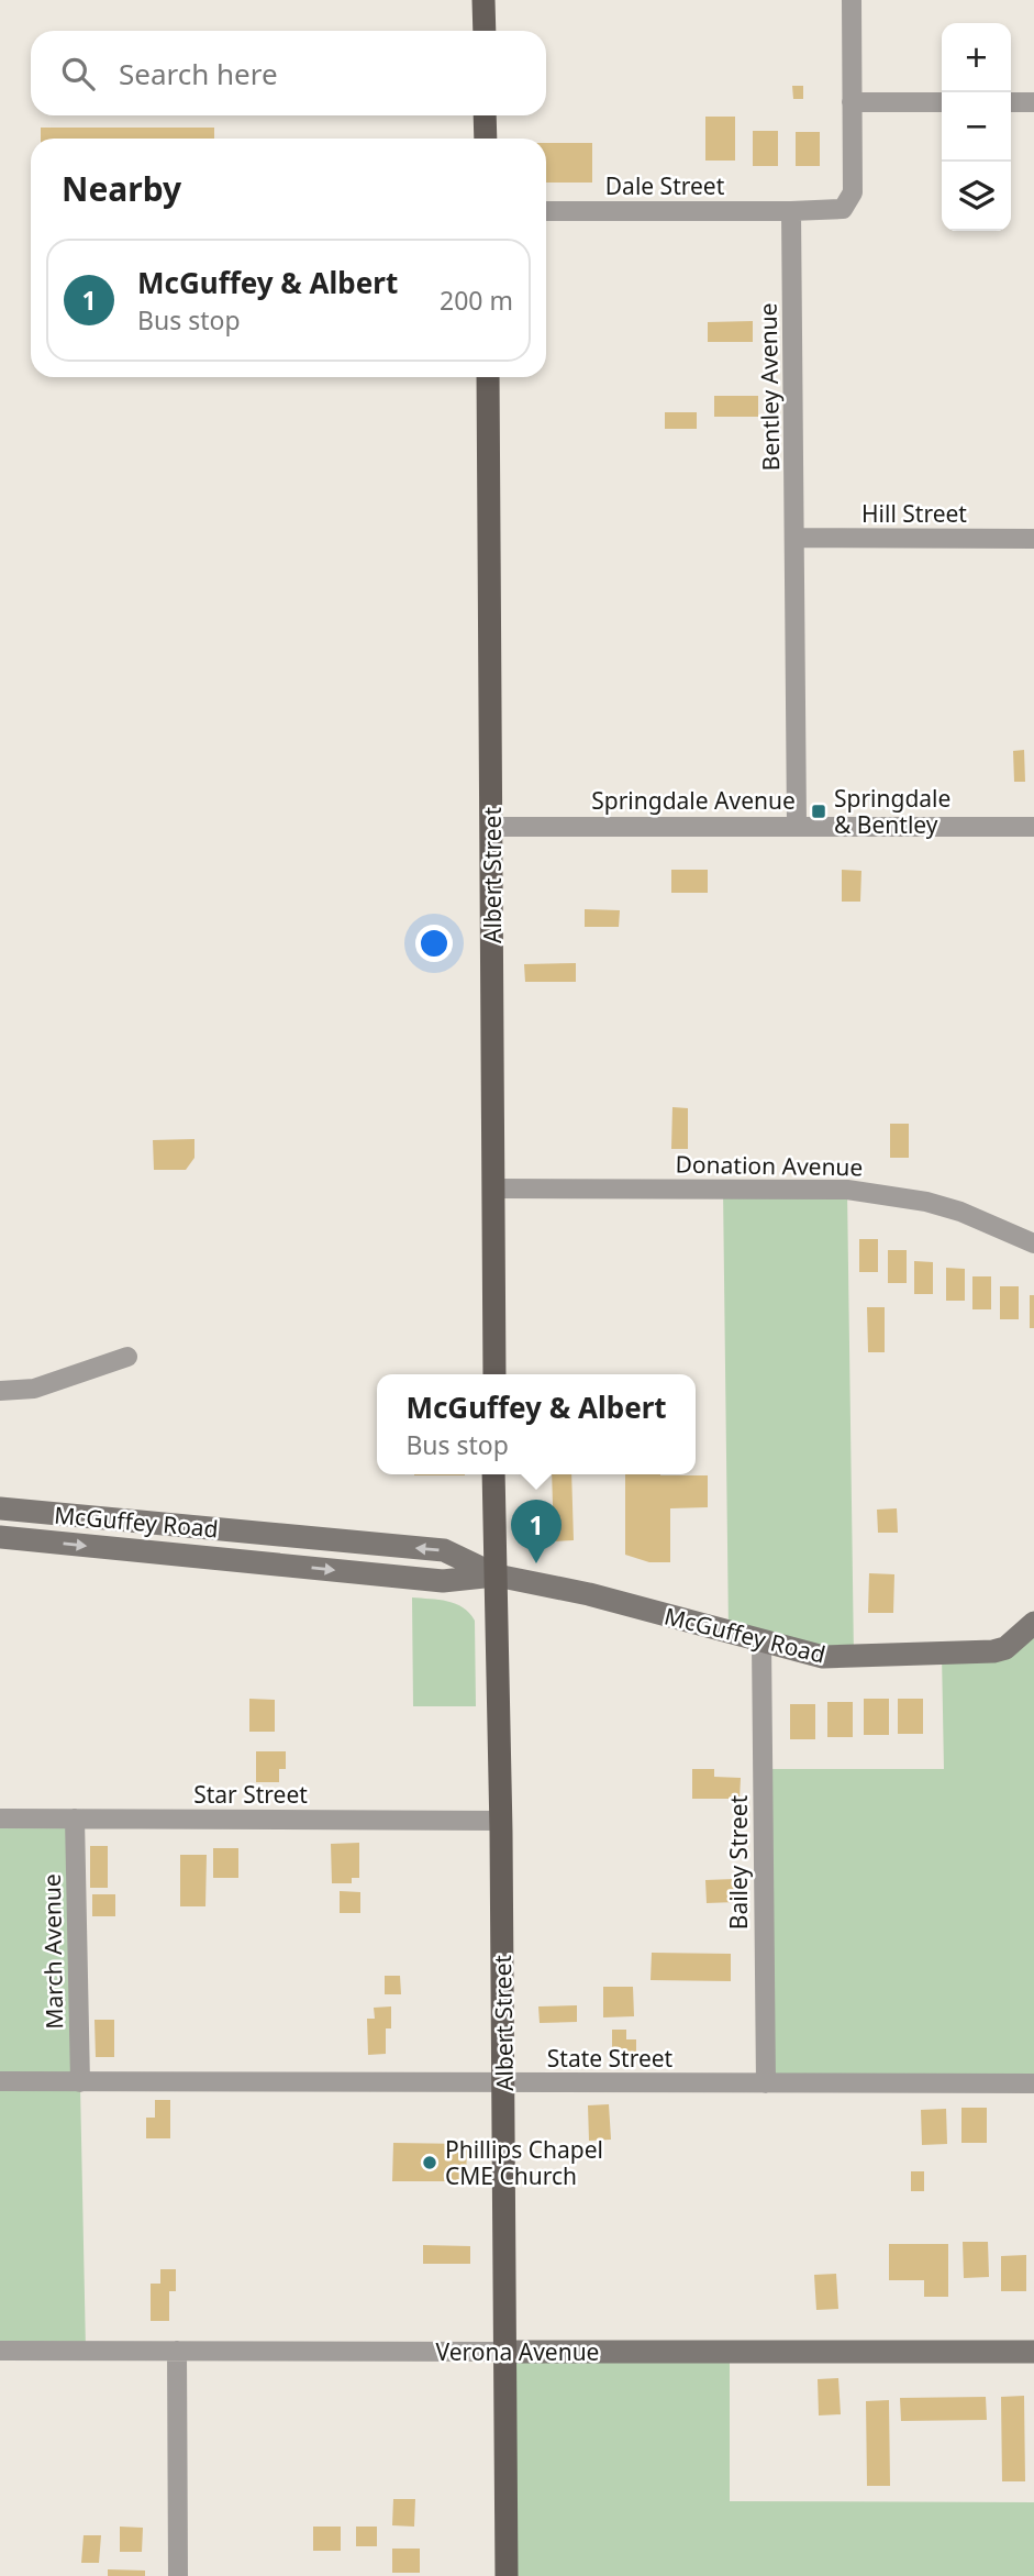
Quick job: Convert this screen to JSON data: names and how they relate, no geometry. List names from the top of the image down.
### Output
{
  "streets": {
    "main road": ["Albert Street"],
    "street": [
      "Dale Street",
      "Bentley Avenue",
      "Hill Street",
      "Springdale Avenue",
      "Donation Avenue",
      "McGuffey Road",
      "Star Street",
      "Bailey Street",
      "March Avenue",
      "State Street",
      "Verona Avenue"
    ]
  },
  "crossings": [
    ["Dale Street", "Bentley Avenue"],
    ["Bentley Avenue", "Hill Street"],
    ["Bentley Avenue", "Springdale Avenue"],
    ["Springdale Avenue", "Albert Street"],
    ["Albert Street", "Donation Avenue"],
    ["Albert Street", "McGuffey Road"],
    ["Albert Street", "Star Street"],
    ["Albert Street", "State Street"],
    ["Albert Street", "Verona Avenue"],
    ["McGuffey Road", "Bailey Street"],
    ["Star Street", "March Avenue"],
    ["Bailey Street", "State Street"],
    ["March Avenue", "State Street"]
  ],
  "places": {
    "transit": ["Springdale & Bentley"],
    "other": ["Phillips Chapel CME Church"]
  },
  "page": {
    "map_buttons": ["+", "−"],
    "search": "Search here",
    "heading": "Nearby",
    "list": [
      {
        "mark": "1",
        "name": "McGuffey & Albert",
        "note": "Bus stop",
        "value": "200 m"
      }
    ],
    "popup": ["McGuffey & Albert", "Bus stop"],
    "pins": "1"
  }
}
